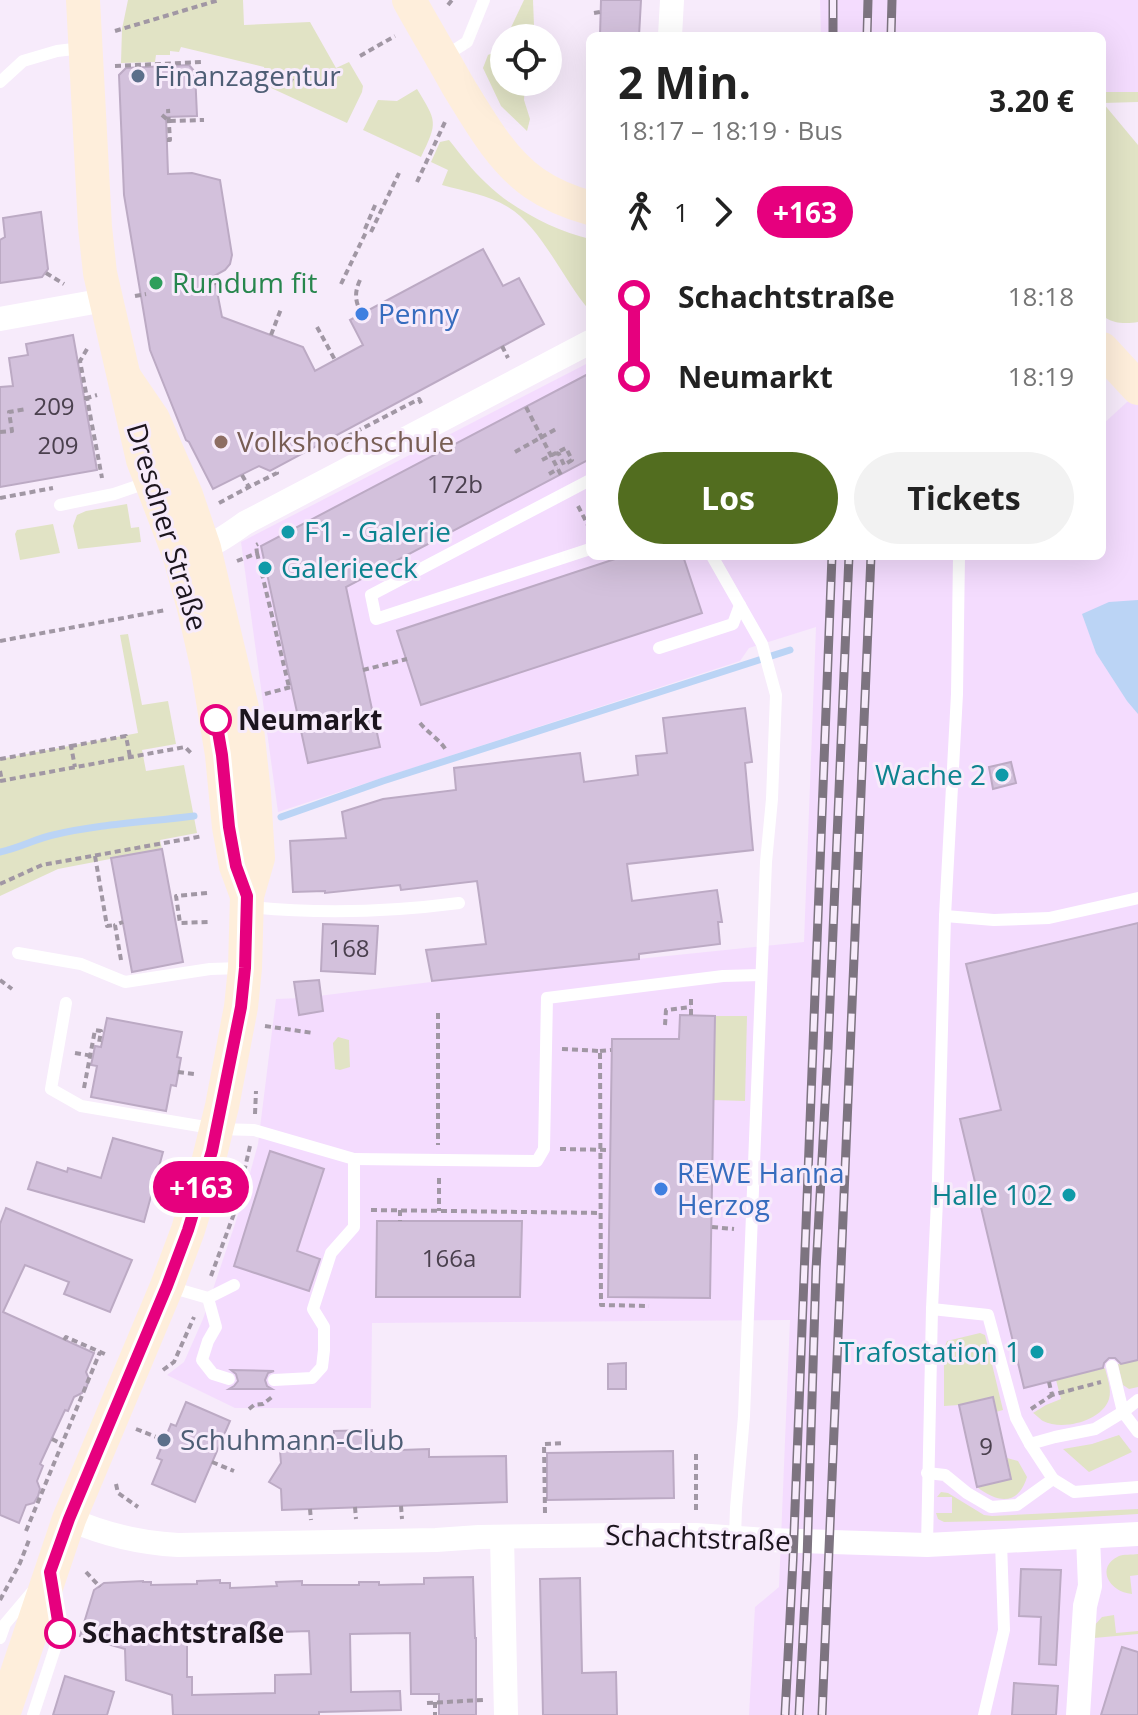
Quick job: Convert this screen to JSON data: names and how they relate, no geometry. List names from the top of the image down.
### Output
{
  "streets": {
    "street": ["Dresdner Straße", "Schachtstraße"]
  },
  "crossings": [
    ["Dresdner Straße", "Schachtstraße"]
  ],
  "places": [
    "Finanzagentur",
    "Rundum fit",
    "Penny",
    "Volkshochschule",
    "F1 - Galerie",
    "Galerieeck",
    "Neumarkt",
    "Wache 2",
    "REWE Hanna Herzog",
    "Halle 102",
    "Trafostation 1",
    "Schuhmann-Club",
    "Schachtstraße"
  ],
  "lines": ["bus line +163"],
  "house_numbers": [
    "209",
    "209",
    "172b",
    "168",
    "166a",
    "9"
  ],
  "page": {
    "on_map": "+163",
    "heading": ["2 Min.", "18:17 – 18:19 · Bus", "3.20 €"],
    "legs": ["1", "+163"],
    "list": [
      {
        "name": "Schachtstraße",
        "value": "18:18"
      },
      {
        "name": "Neumarkt",
        "value": "18:19"
      }
    ],
    "buttons": ["Los", "Tickets"]
  }
}
